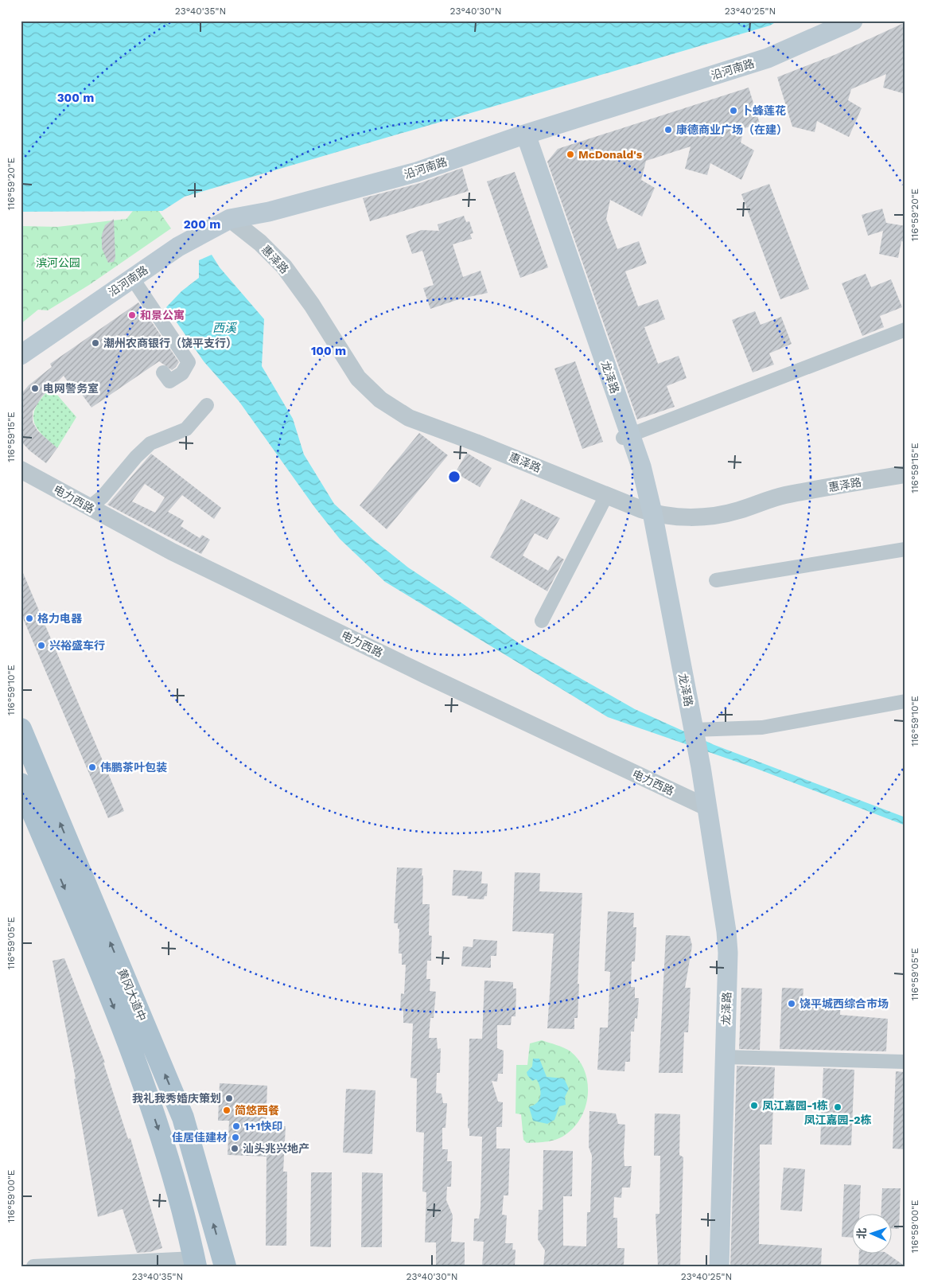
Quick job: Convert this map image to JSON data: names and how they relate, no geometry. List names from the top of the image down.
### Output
{
  "streets": {
    "main road": ["沿河南路", "龙泽路", "黄冈大道中"],
    "street": ["惠泽路", "电力西路"]
  },
  "crossings": [
    ["沿河南路", "惠泽路"],
    ["沿河南路", "龙泽路"],
    ["惠泽路", "龙泽路"],
    ["龙泽路", "电力西路"]
  ],
  "water": ["西溪"],
  "parks": ["滨河公园"],
  "places": [
    "卜蜂莲花",
    "康德商业广场（在建）",
    "McDonald's",
    "和景公寓",
    "潮州农商银行（饶平支行）",
    "电网警务室",
    "格力电器",
    "兴裕盛车行",
    "伟鹏茶叶包装",
    "饶平城西综合市场",
    "我礼我秀婚庆策划",
    "凤江嘉园-1栋",
    "凤江嘉园-2栋",
    "简悠西餐",
    "1+1快印",
    "佳居佳建材",
    "汕头兆兴地产"
  ],
  "north": "left",
  "coordinates": [
    "23°40'35\"N",
    "23°40'30\"N",
    "23°40'25\"N",
    "116°59'20\"E",
    "116°59'15\"E",
    "116°59'10\"E",
    "116°59'05\"E",
    "116°59'00\"E"
  ],
  "rings": ["300 m", "200 m", "100 m"]
}
